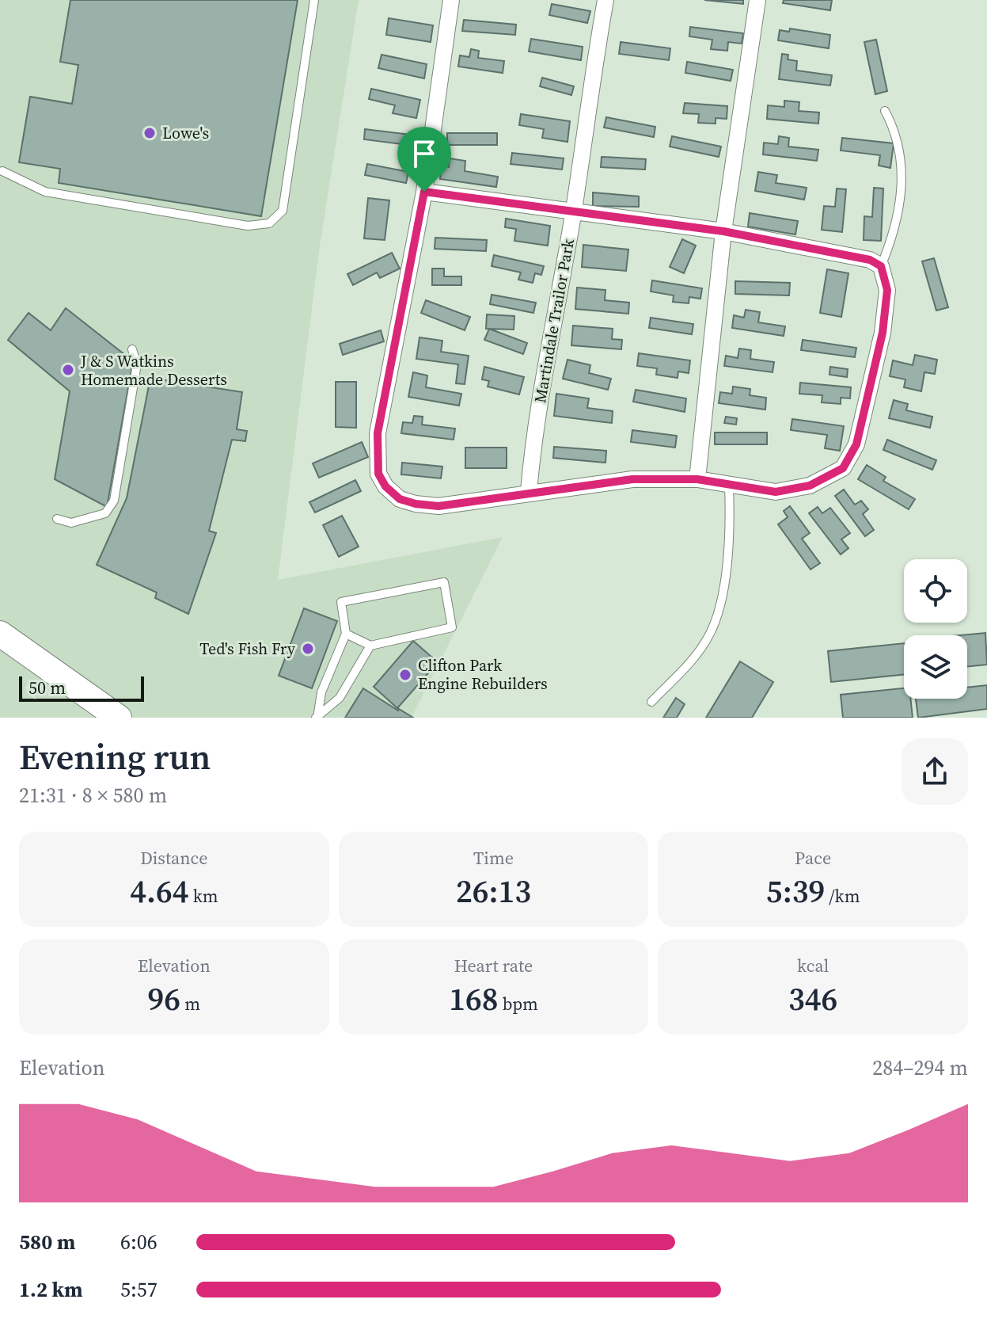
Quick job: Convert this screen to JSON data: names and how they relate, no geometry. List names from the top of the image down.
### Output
{
  "streets": {
    "street": ["Martindale Trailor Park"]
  },
  "places": [
    "Lowe's",
    "J & S Watkins Homemade Desserts",
    "Ted's Fish Fry",
    "Clifton Park Engine Rebuilders"
  ],
  "scale_bar": "50 m",
  "page": {
    "scale": "50 m",
    "heading": ["Evening run", "21:31 · 8 × 580 m"],
    "stats": [
      ["Distance", "4.64 km"],
      ["Time", "26:13"],
      ["Pace", "5:39 /km"],
      ["Elevation", "96 m"],
      ["Heart rate", "168 bpm"],
      ["kcal", "346"]
    ],
    "chart": ["Elevation", "284–294 m"],
    "list": [
      {
        "name": "580 m",
        "note": "6:06"
      },
      {
        "name": "1.2 km",
        "note": "5:57"
      }
    ]
  }
}
